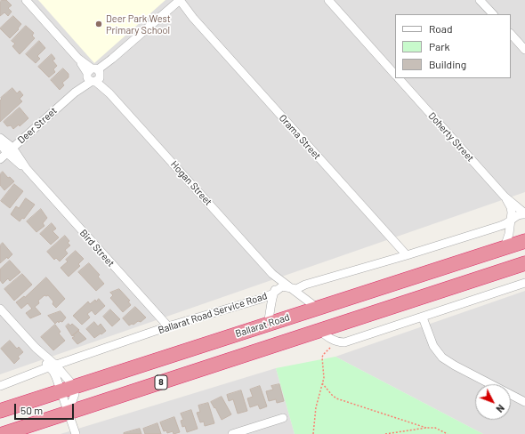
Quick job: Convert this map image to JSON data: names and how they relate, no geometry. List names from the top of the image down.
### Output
{
  "streets": {
    "highway": ["Ballarat Road", "8"],
    "street": [
      "Deer Street",
      "Orama Street",
      "Doherty Street",
      "Hogan Street",
      "Bird Street",
      "Ballarat Road Service Road"
    ]
  },
  "crossings": [
    ["Deer Street", "Orama Street"],
    ["Deer Street", "Hogan Street"],
    ["Deer Street", "Bird Street"],
    ["Orama Street", "Ballarat Road Service Road"],
    ["Doherty Street", "Ballarat Road Service Road"],
    ["Doherty Street", "Ballarat Road"],
    ["Hogan Street", "Ballarat Road Service Road"],
    ["Hogan Street", "Ballarat Road"],
    ["Bird Street", "Ballarat Road Service Road"]
  ],
  "places": ["Deer Park West Primary School"],
  "legend": ["Road", "Park", "Building"],
  "scale_bar": "50 m",
  "north": "bottom right"
}
